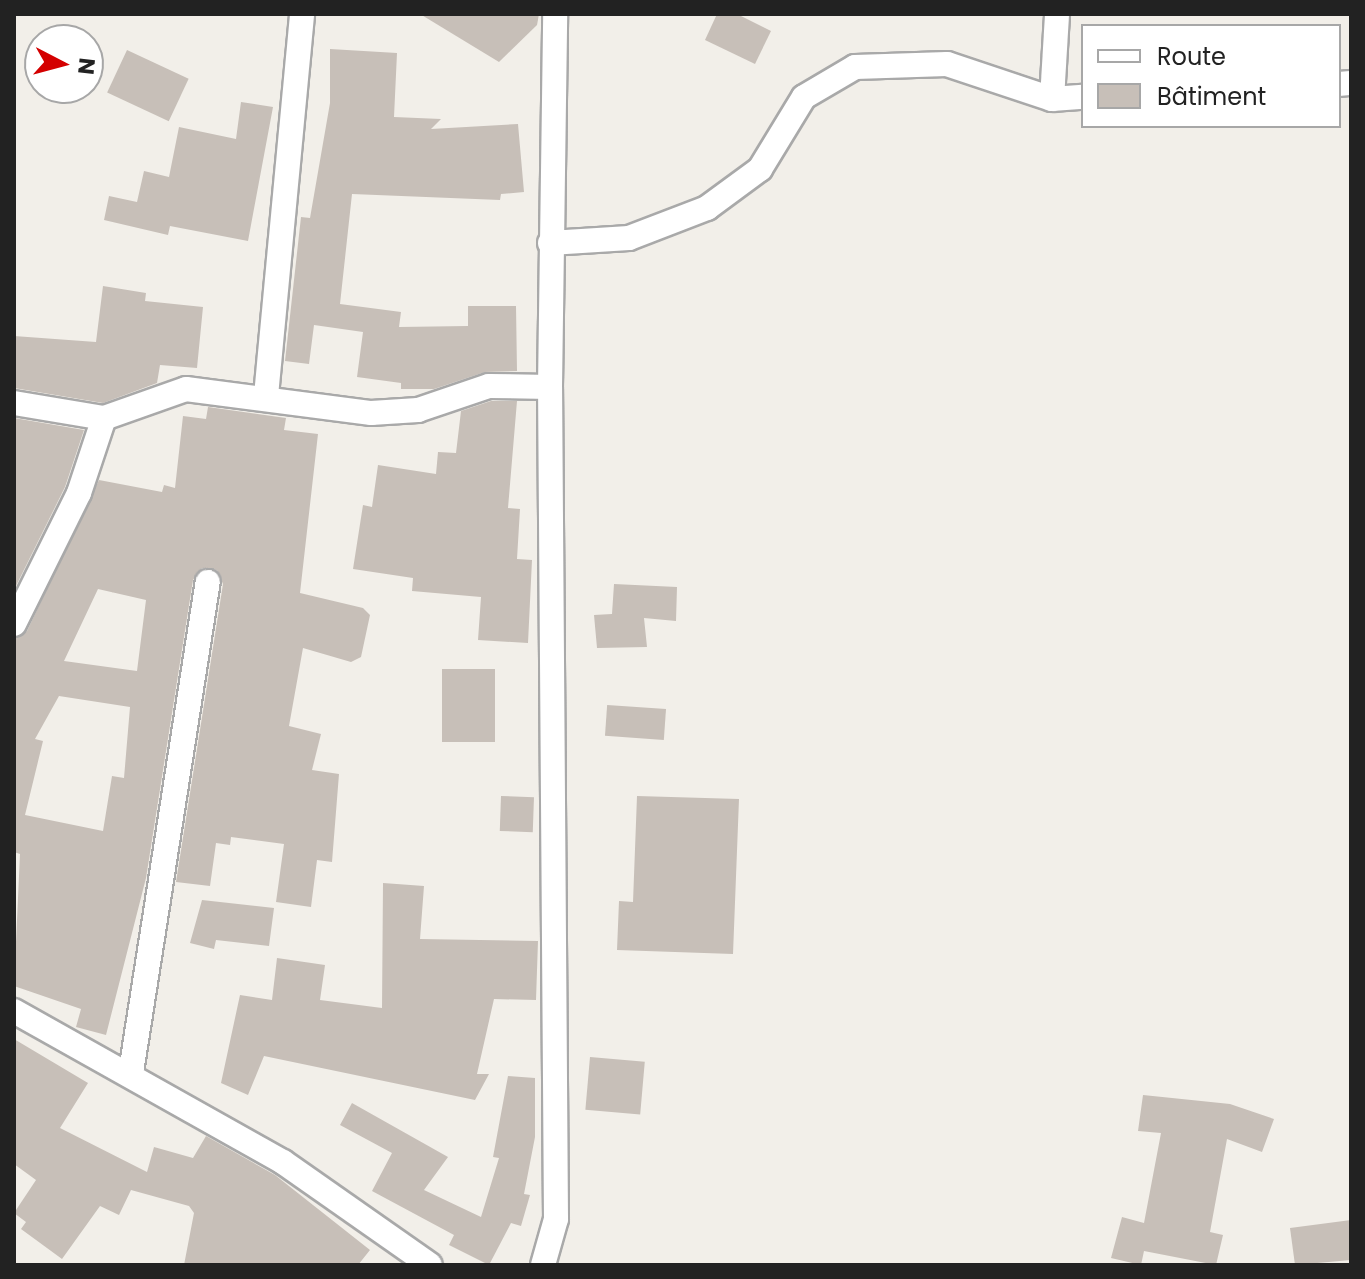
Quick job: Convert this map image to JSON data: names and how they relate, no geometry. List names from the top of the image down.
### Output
{
  "legend": ["Route", "Bâtiment"],
  "north": "right"
}
